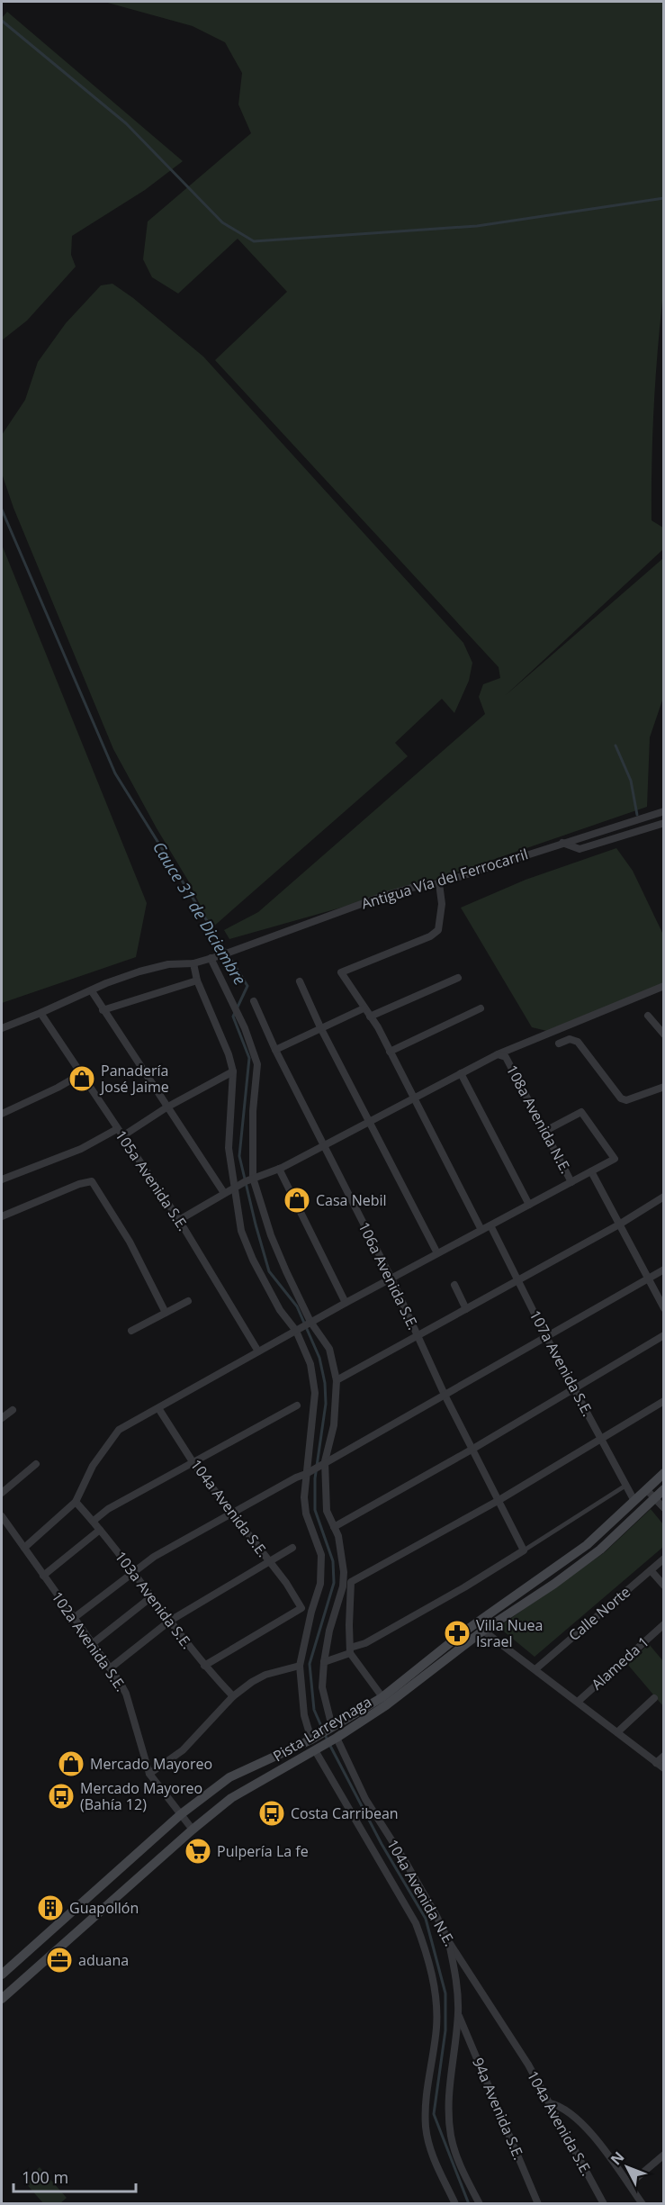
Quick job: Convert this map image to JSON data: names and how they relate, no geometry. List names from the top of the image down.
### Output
{
  "streets": {
    "main road": ["Pista Larreynaga"],
    "street": [
      "Antigua Vía del Ferrocarril",
      "108a Avenida N.E.",
      "105a Avenida S.E.",
      "106a Avenida S.E.",
      "107a Avenida S.E.",
      "104a Avenida S.E.",
      "103a Avenida S.E.",
      "Calle Norte",
      "102a Avenida S.E.",
      "Alameda 1",
      "104a Avenida N.E.",
      "94a Avenida S.E."
    ]
  },
  "crossings": [
    ["Antigua Vía del Ferrocarril", "105a Avenida S.E."],
    ["107a Avenida S.E.", "Pista Larreynaga"],
    ["104a Avenida S.E.", "103a Avenida S.E."],
    ["104a Avenida S.E.", "104a Avenida N.E."],
    ["102a Avenida S.E.", "Pista Larreynaga"],
    ["Pista Larreynaga", "104a Avenida N.E."]
  ],
  "water": ["Cauce 31 de Diciembre"],
  "places": {
    "shop": ["Panadería José Jaime", "Casa Nebil", "Mercado Mayoreo"],
    "pharmacy": ["Villa Nuea Israel"],
    "bus stop": ["Mercado Mayoreo (Bahía 12)", "Costa Carribean"],
    "supermarket": ["Pulpería La fe"],
    "building": ["Guapollón"],
    "office": ["aduana"]
  },
  "scale_bar": "100 m",
  "north": "top left"
}
